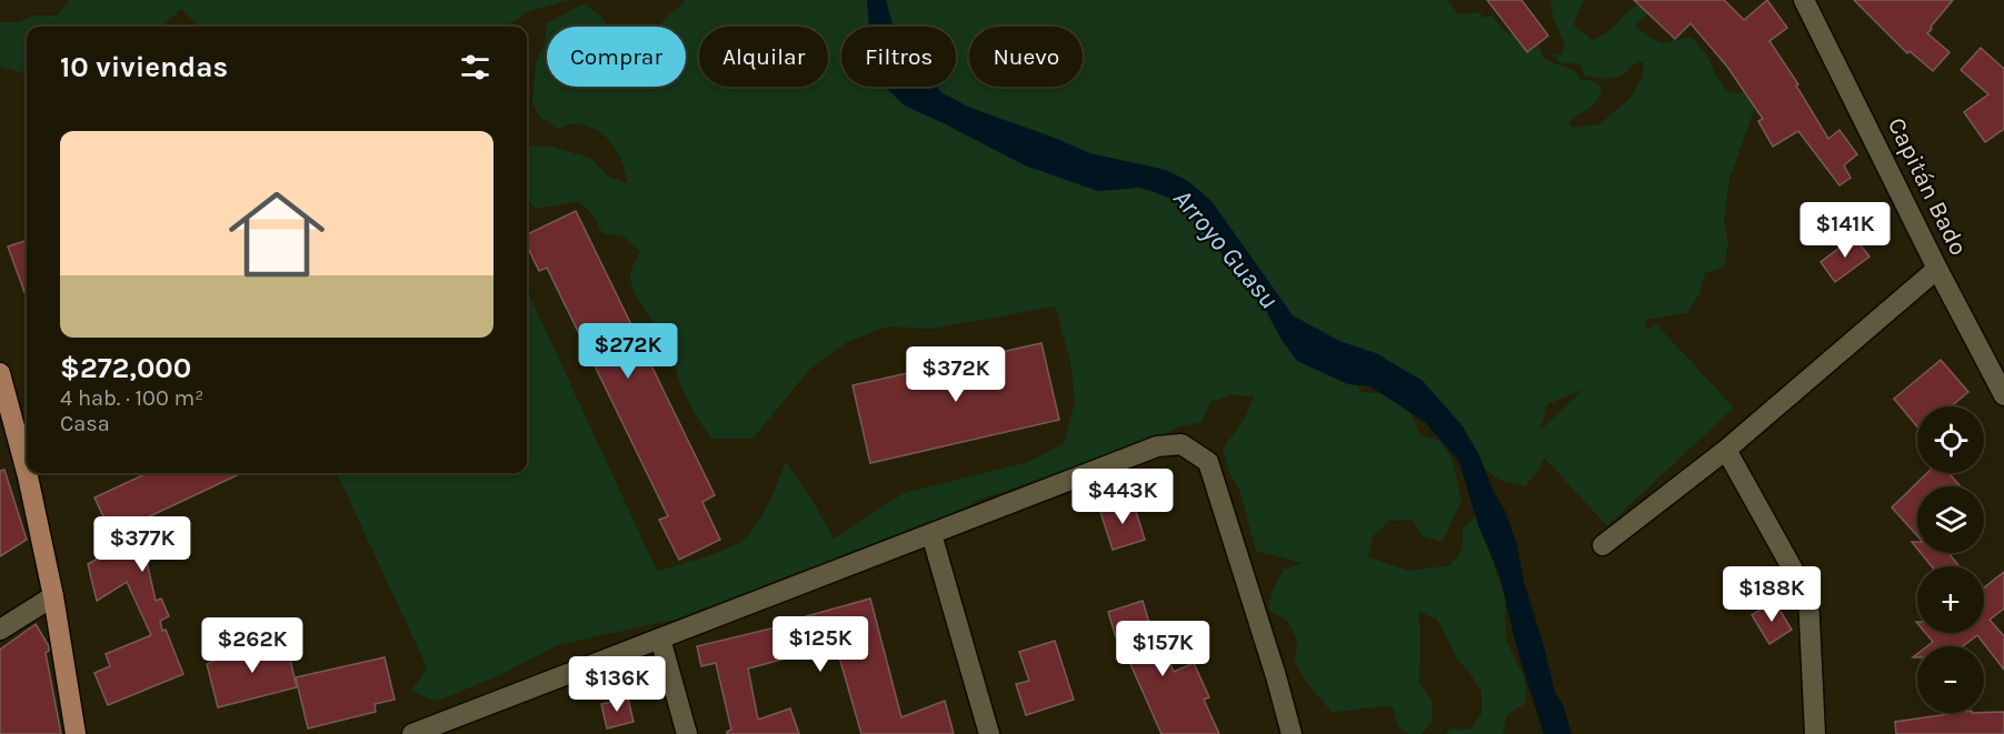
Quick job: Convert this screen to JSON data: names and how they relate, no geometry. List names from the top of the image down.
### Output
{
  "streets": {
    "street": ["Capitán Bado"]
  },
  "water": ["Arroyo Guasu"],
  "page": {
    "chip": [
      "Comprar",
      "Alquilar",
      "Filtros",
      "Nuevo"
    ],
    "heading": "10 viviendas",
    "list": [
      {
        "name": "$272,000",
        "note": "4 hab. · 100 m² · Casa"
      }
    ],
    "price": [
      "$141K",
      "$272K",
      "$372K",
      "$443K",
      "$377K",
      "$188K",
      "$125K",
      "$262K",
      "$157K",
      "$136K"
    ],
    "map_buttons": ["+", "−"]
  }
}
